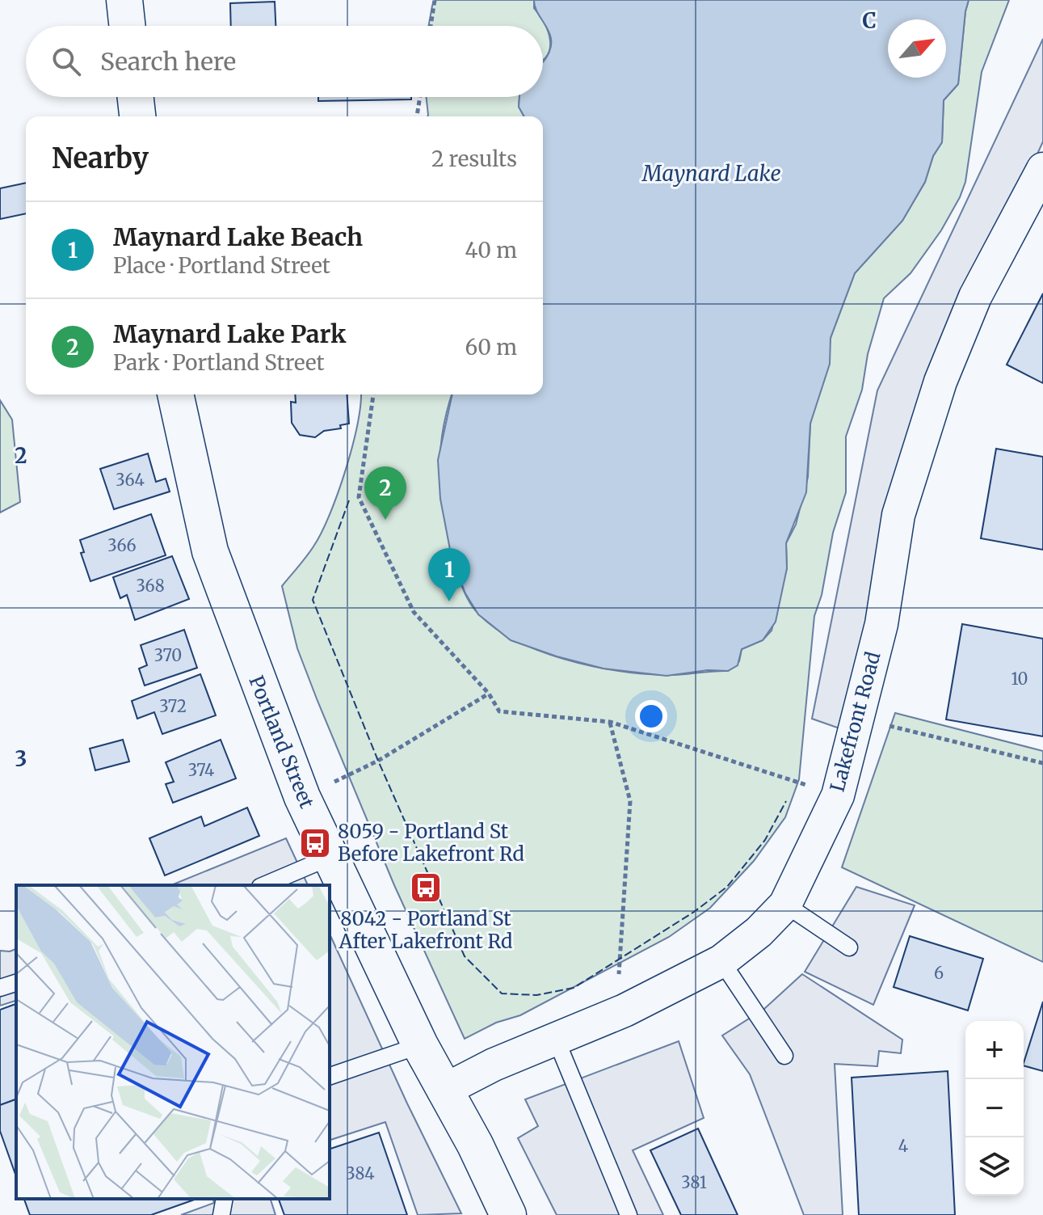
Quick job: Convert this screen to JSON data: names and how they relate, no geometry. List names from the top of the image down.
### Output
{
  "streets": {
    "main road": ["Portland Street"],
    "street": ["Lakefront Road"]
  },
  "crossings": [
    ["Lakefront Road", "Portland Street"]
  ],
  "water": ["Maynard Lake"],
  "places": {
    "bus stop": ["8059 - Portland St Before Lakefront Rd", "8042 - Portland St After Lakefront Rd"]
  },
  "house_numbers": [
    "364",
    "366",
    "368",
    "370",
    "10",
    "372",
    "374",
    "6",
    "4",
    "384",
    "381"
  ],
  "north": "top right",
  "page": {
    "search": "Search here",
    "heading": ["Nearby", "2 results"],
    "list": [
      {
        "mark": "1",
        "name": "Maynard Lake Beach",
        "note": "Place · Portland Street",
        "value": "40 m"
      },
      {
        "mark": "2",
        "name": "Maynard Lake Park",
        "note": "Park · Portland Street",
        "value": "60 m"
      }
    ],
    "pins": ["2", "1"],
    "map_buttons": ["+", "−"]
  },
  "grid": {
    "columns": ["C"],
    "rows": ["2", "3"]
  }
}
